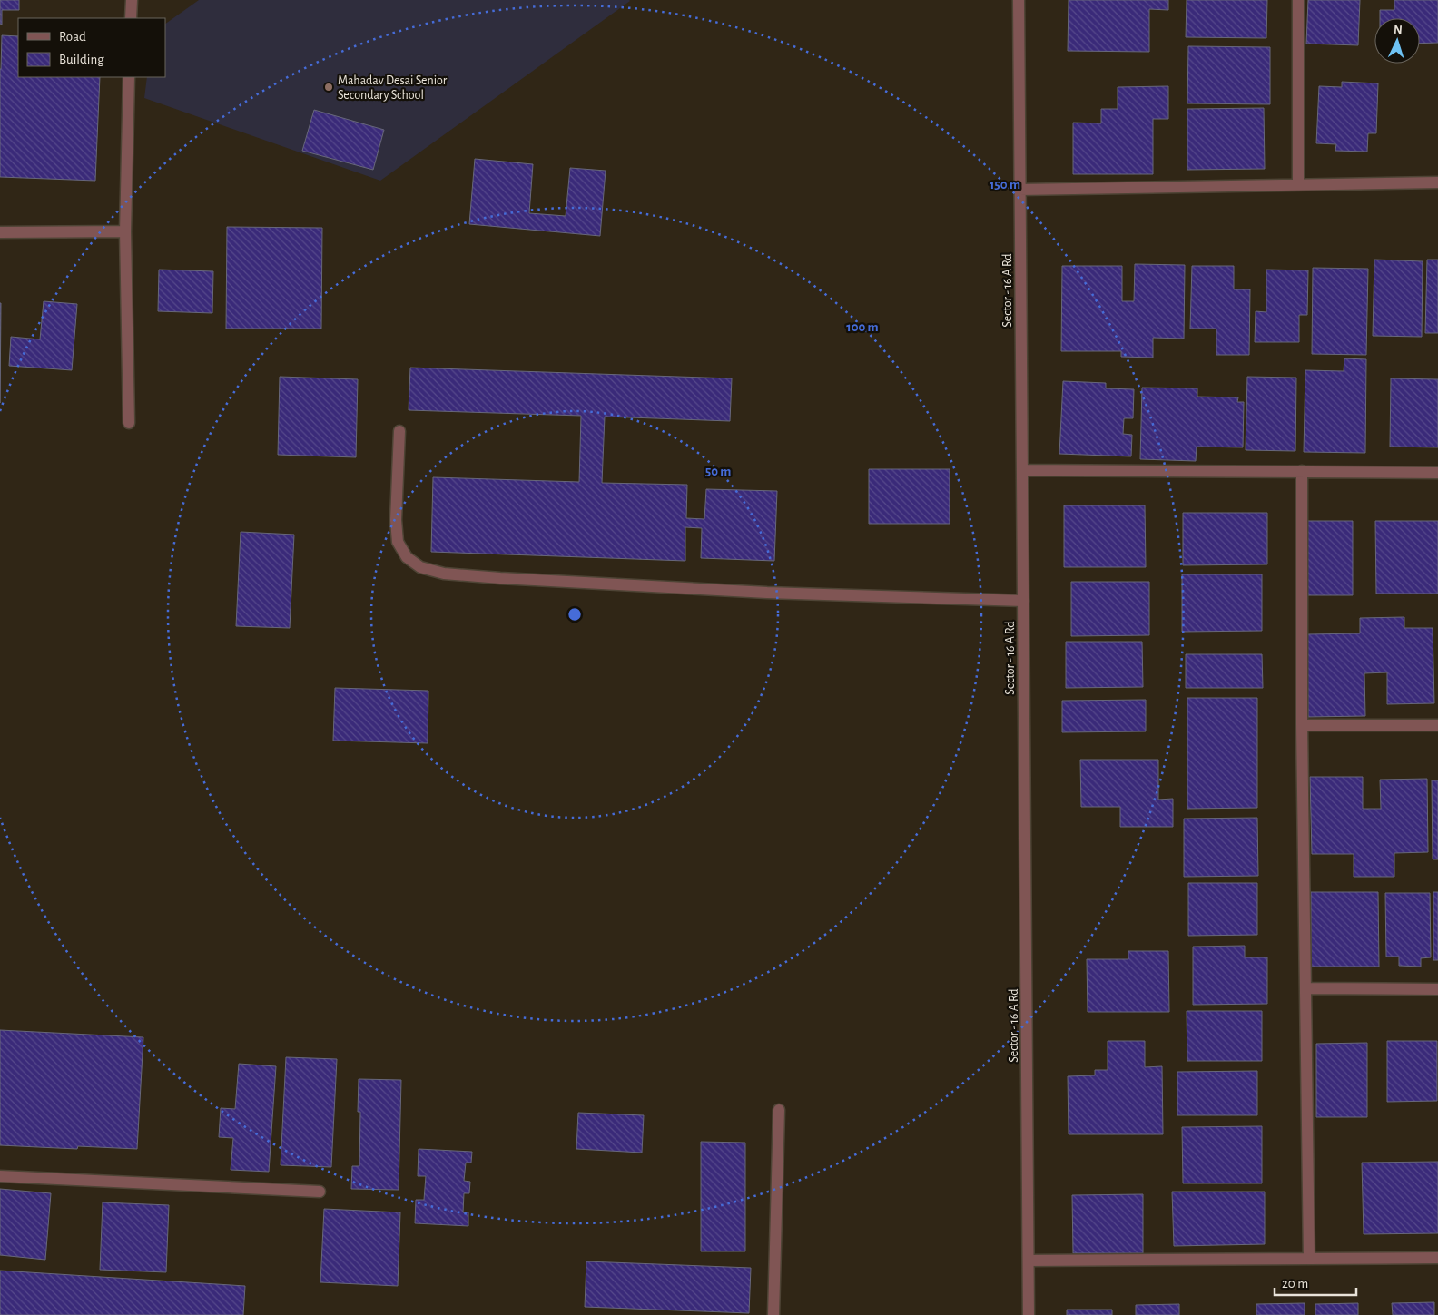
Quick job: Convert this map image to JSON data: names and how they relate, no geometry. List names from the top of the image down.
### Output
{
  "streets": {
    "street": ["Sector - 16 A Rd"]
  },
  "places": ["Mahadav Desai Senior Secondary School"],
  "legend": ["Road", "Building"],
  "scale_bar": "20 m",
  "north": "top",
  "rings": ["150 m", "100 m", "50 m"]
}
